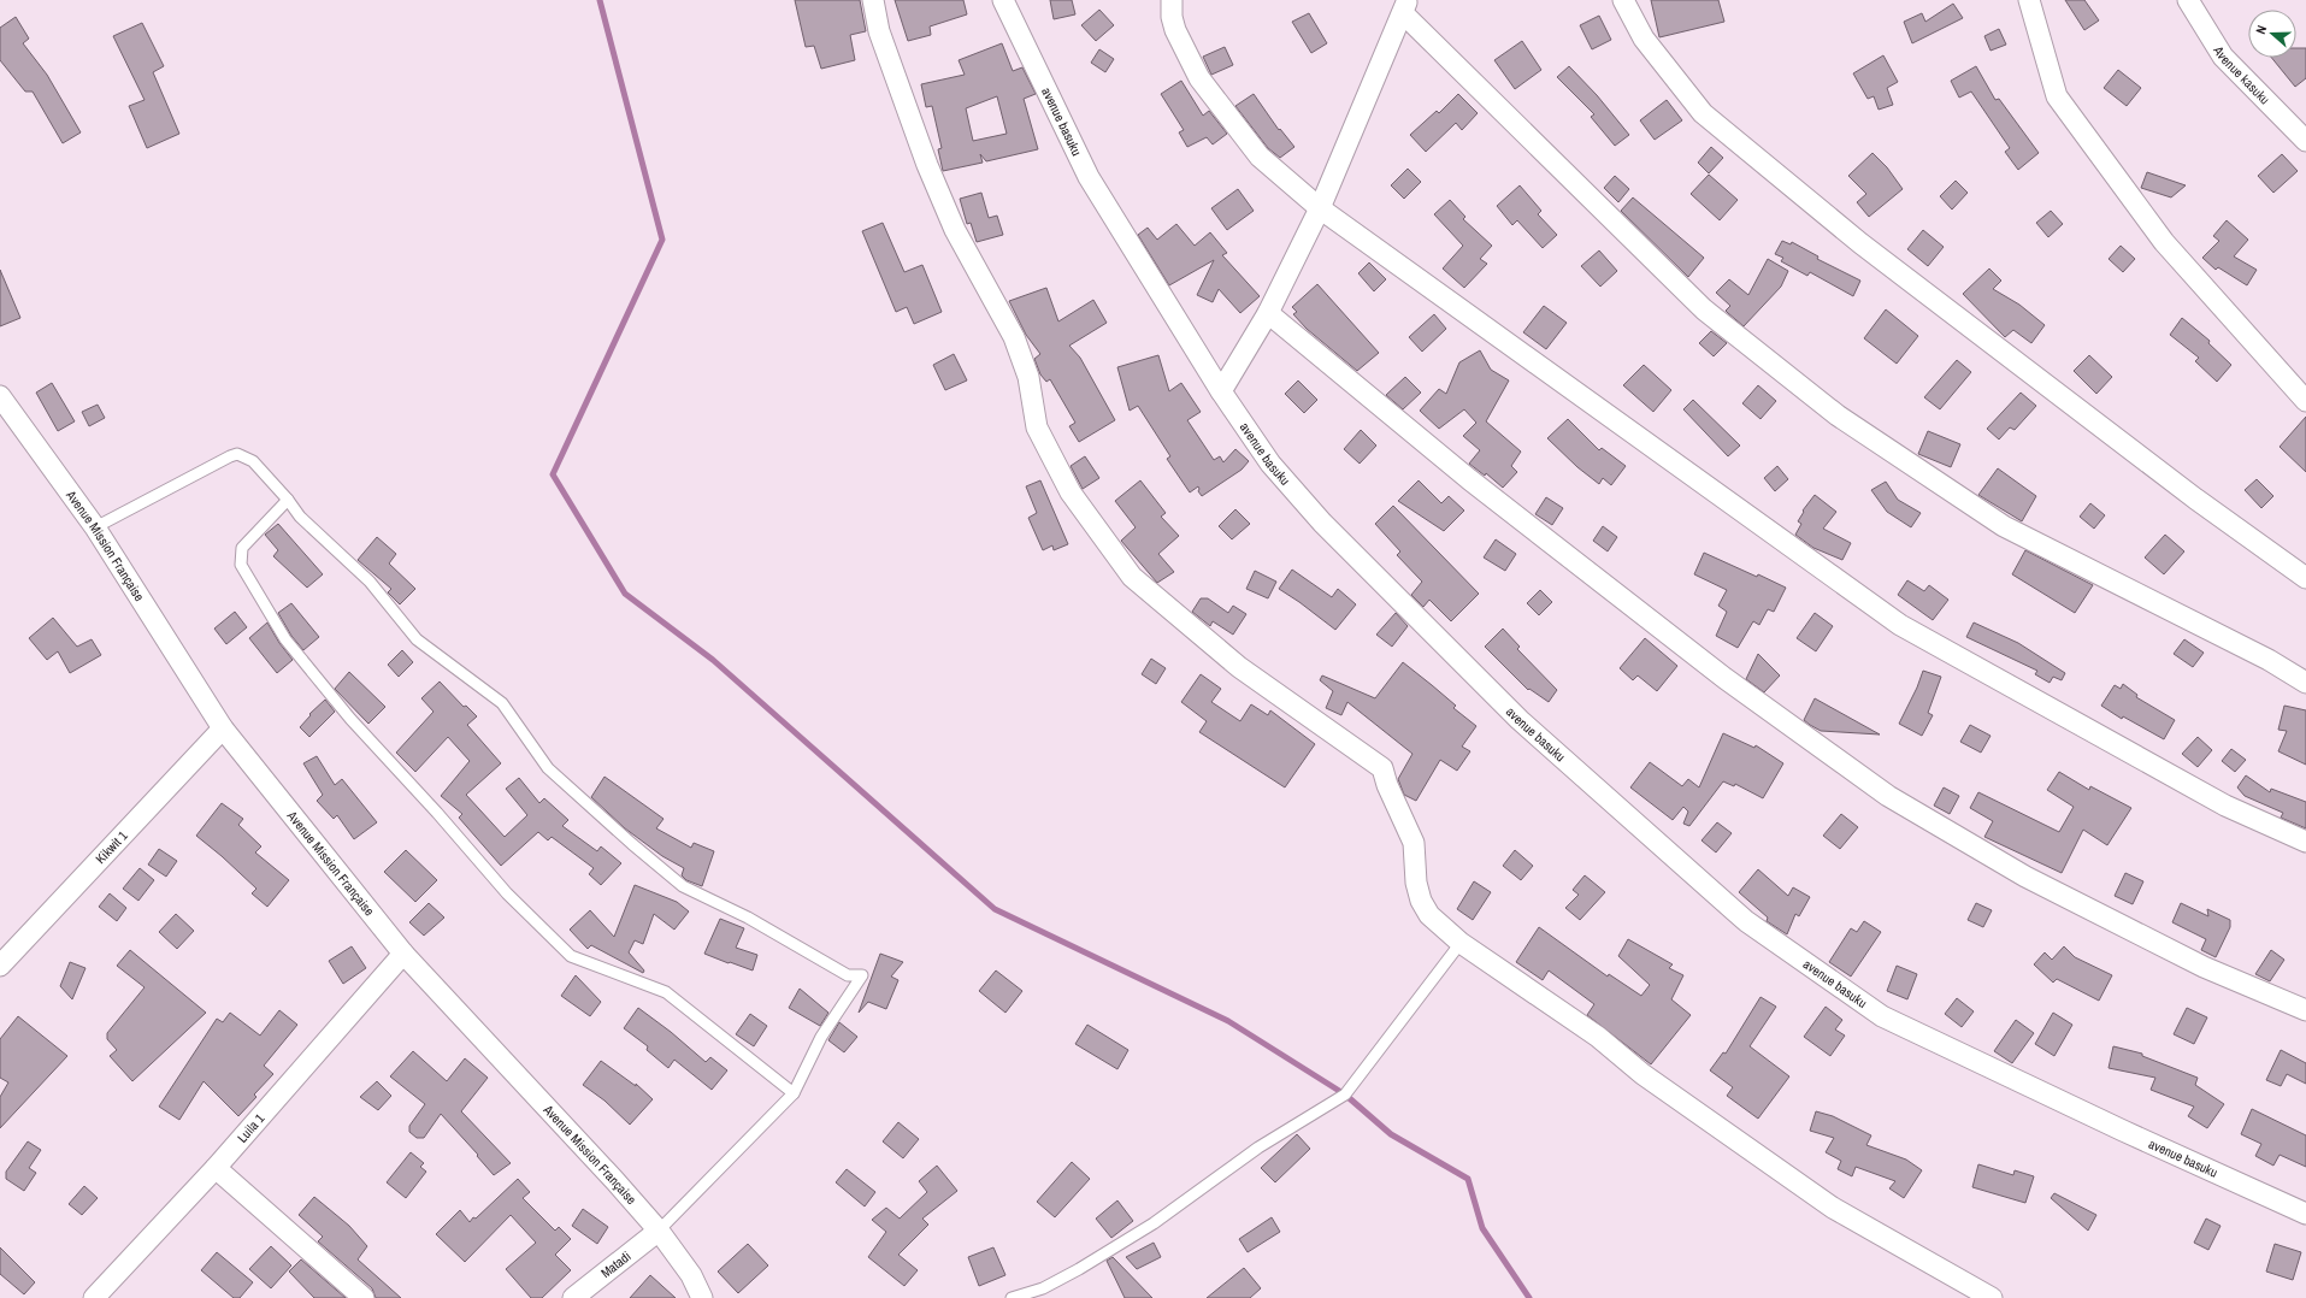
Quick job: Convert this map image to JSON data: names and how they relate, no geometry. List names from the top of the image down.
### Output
{
  "streets": {
    "street": [
      "Avenue kasuku",
      "avenue basuku",
      "Avenue Mission Française",
      "Kikwit 1",
      "Luila 1",
      "Matadi"
    ]
  },
  "crossings": [
    ["Avenue Mission Française", "Kikwit 1"],
    ["Avenue Mission Française", "Luila 1"],
    ["Avenue Mission Française", "Matadi"]
  ],
  "north": "left"
}
